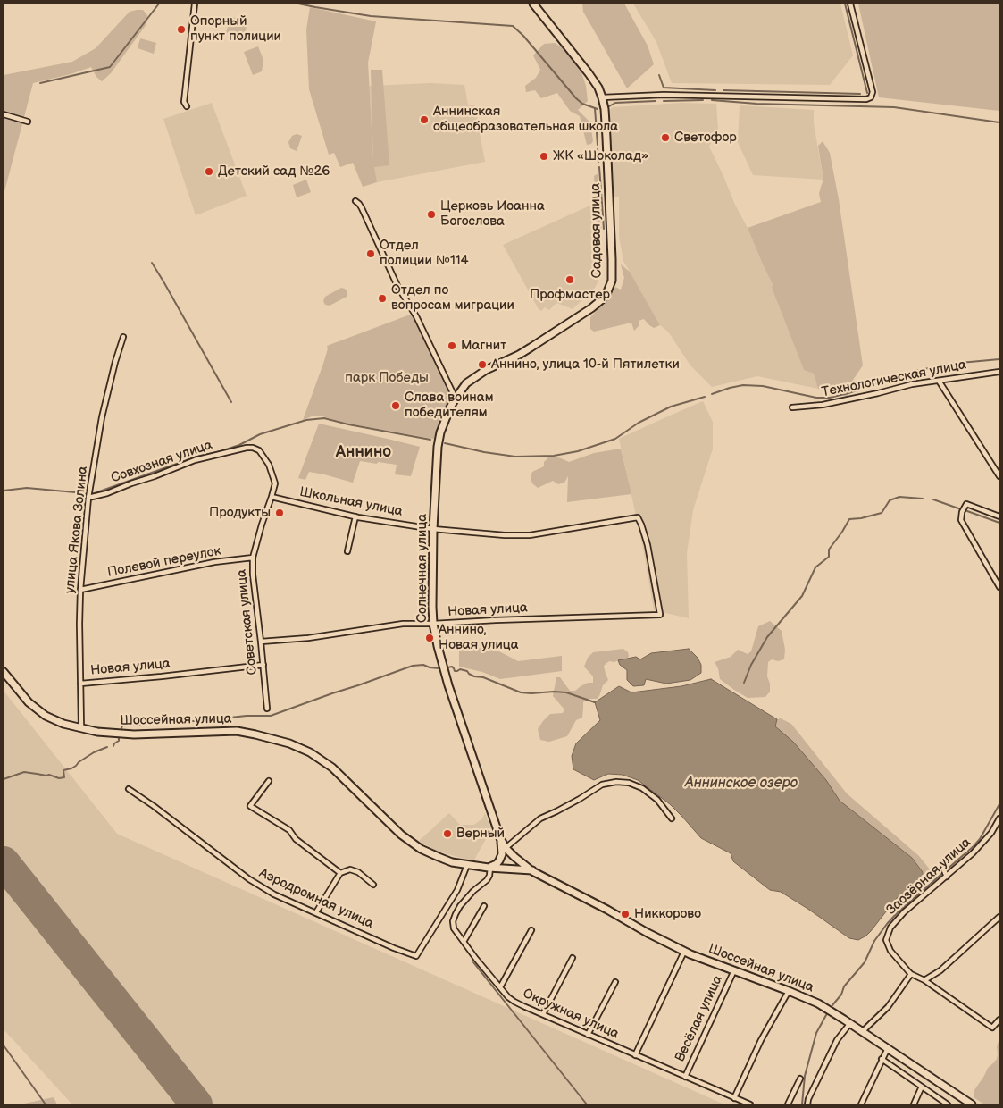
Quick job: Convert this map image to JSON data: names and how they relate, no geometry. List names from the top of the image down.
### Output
{
  "streets": {
    "main road": ["Садовая улица", "Солнечная улица", "Шоссейная улица"],
    "street": [
      "Технологическая улица",
      "Совхозная улица",
      "Школьная улица",
      "улица Якова Золина",
      "Полевой переулок",
      "Новая улица",
      "Советская улица",
      "Заозёрная улица",
      "Аэродромная улица",
      "Окружная улица",
      "Весёлая улица"
    ]
  },
  "crossings": [
    ["Садовая улица", "Солнечная улица"],
    ["Совхозная улица", "улица Якова Золина"],
    ["Совхозная улица", "Советская улица"],
    ["Школьная улица", "Солнечная улица"],
    ["Школьная улица", "Новая улица"],
    ["Школьная улица", "Советская улица"],
    ["улица Якова Золина", "Полевой переулок"],
    ["улица Якова Золина", "Новая улица"],
    ["улица Якова Золина", "Шоссейная улица"],
    ["Полевой переулок", "Советская улица"],
    ["Солнечная улица", "Новая улица"],
    ["Солнечная улица", "Шоссейная улица"],
    ["Новая улица", "Советская улица"],
    ["Шоссейная улица", "Аэродромная улица"],
    ["Шоссейная улица", "Окружная улица"],
    ["Шоссейная улица", "Весёлая улица"],
    ["Окружная улица", "Весёлая улица"]
  ],
  "districts": ["Аннино"],
  "water": ["Аннинское озеро"],
  "parks": ["парк Победы"],
  "places": [
    "Опорный пункт полиции",
    "Аннинская общеобразовательная школа",
    "Светофор",
    "ЖК «Шоколад»",
    "Детский сад №26",
    "Церковь Иоанна Богослова",
    "Отдел полиции №114",
    "Профмастер",
    "Отдел по вопросам миграции",
    "Магнит",
    "Аннино, улица 10-й Пятилетки",
    "Слава воинам победителям",
    "Продукты",
    "Аннино, Новая улица",
    "Верный",
    "Никкорово"
  ]
}
